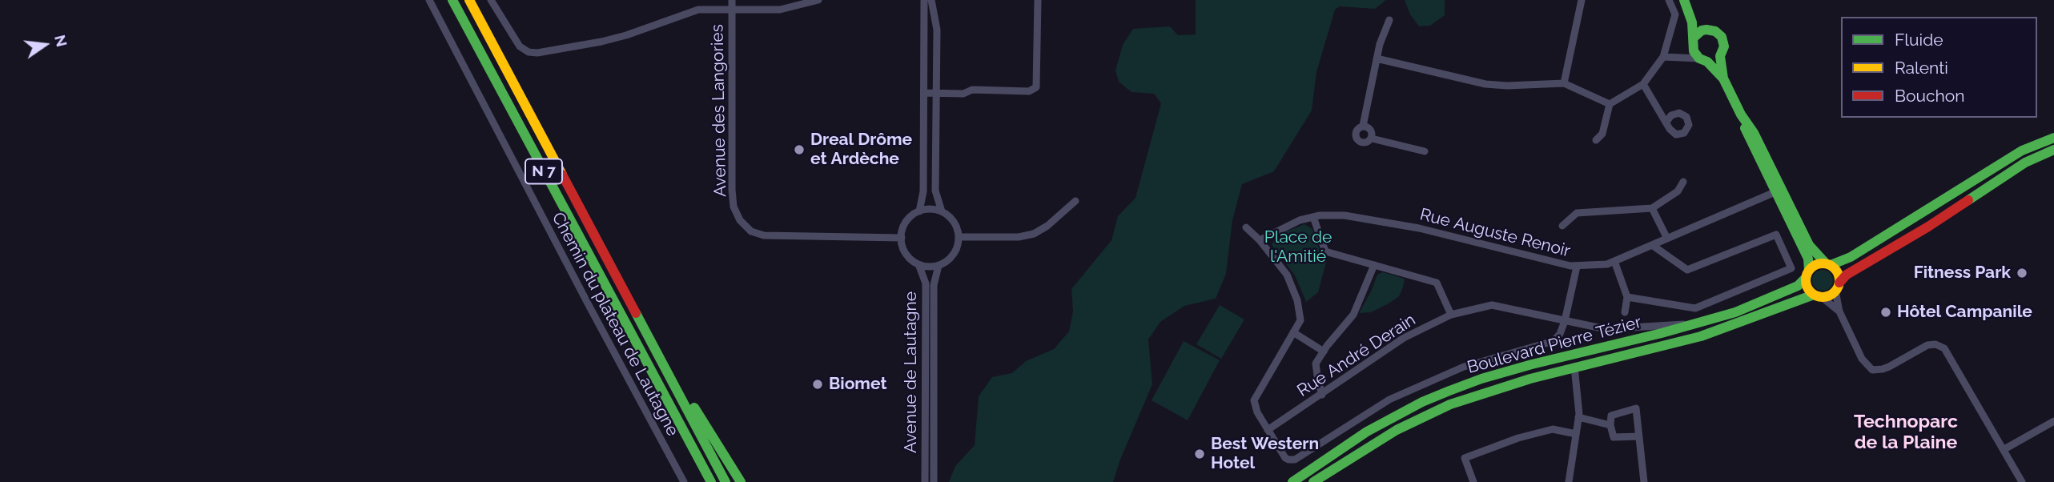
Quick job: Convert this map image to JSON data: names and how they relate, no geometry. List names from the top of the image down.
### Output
{
  "streets": {
    "main road": ["N 7", "Boulevard Pierre Tézier"],
    "street": [
      "Avenue des Langories",
      "Rue Auguste Renoir",
      "Chemin du plateau de Lautagne",
      "Rue André Derain",
      "Avenue de Lautagne"
    ]
  },
  "crossings": [
    ["Avenue des Langories", "Avenue de Lautagne"],
    ["Boulevard Pierre Tézier", "Rue André Derain"]
  ],
  "districts": ["Technoparc de la Plaine"],
  "parks": ["Place de l'Amitié"],
  "places": [
    "Dreal Drôme et Ardèche",
    "Fitness Park",
    "Hôtel Campanile",
    "Biomet",
    "Best Western Hotel"
  ],
  "legend": ["Fluide", "Ralenti", "Bouchon"],
  "north": "right"
}
